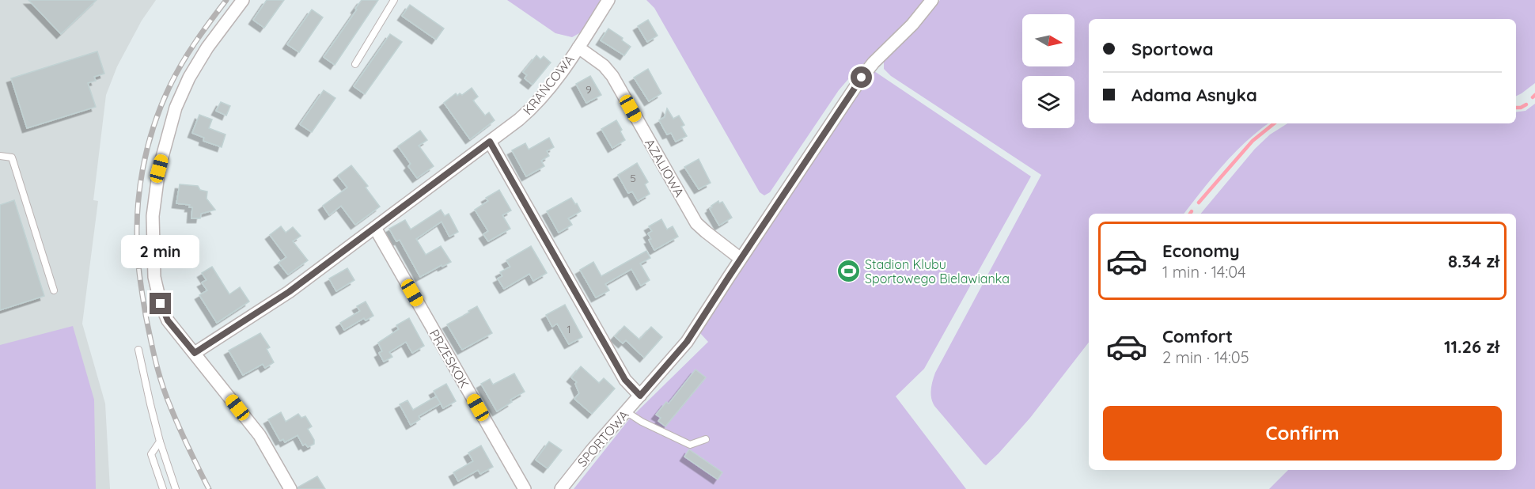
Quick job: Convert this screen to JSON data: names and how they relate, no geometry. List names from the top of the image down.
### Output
{
  "streets": {
    "street": [
      "KRAŃCOWA",
      "AZALIOWA",
      "PRZESKOK",
      "SPORTOWA"
    ]
  },
  "crossings": [
    ["KRAŃCOWA", "AZALIOWA"],
    ["KRAŃCOWA", "PRZESKOK"],
    ["AZALIOWA", "SPORTOWA"]
  ],
  "places": {
    "sports": ["Stadion Klubu Sportowego Bielawianka"]
  },
  "house_numbers": ["9", "5", "1"],
  "north": "right",
  "page": {
    "banner": ["Sportowa", "Adama Asnyka"],
    "list": [
      {
        "name": "Economy",
        "note": "1 min · 14:04",
        "value": "8.34 zł"
      },
      {
        "name": "Comfort",
        "note": "2 min · 14:05",
        "value": "11.26 zł"
      }
    ],
    "bubble": "2 min",
    "buttons": "Confirm"
  }
}
